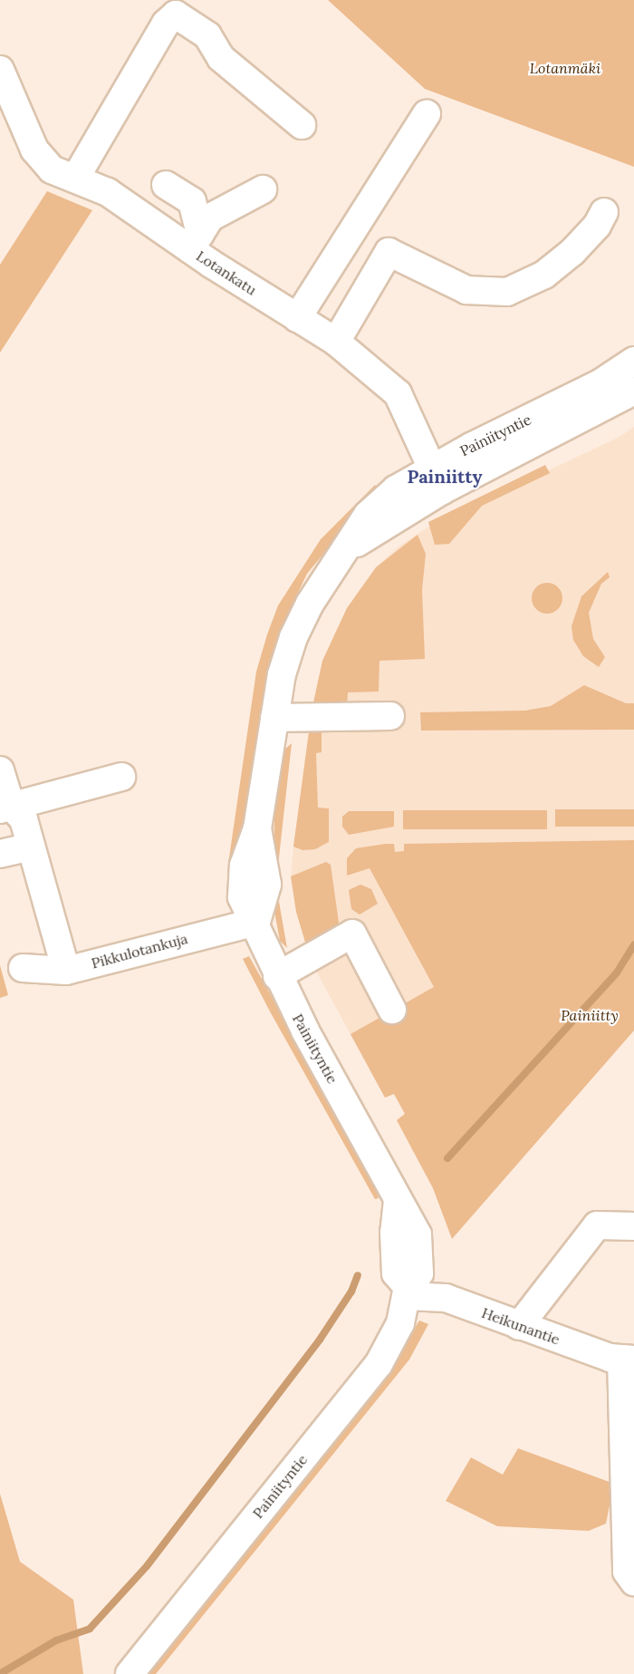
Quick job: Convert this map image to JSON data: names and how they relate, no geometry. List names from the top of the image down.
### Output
{
  "streets": {
    "street": [
      "Lotankatu",
      "Painiityntie",
      "Pikkulotankuja",
      "Heikunantie"
    ]
  },
  "crossings": [
    ["Lotankatu", "Painiityntie"],
    ["Painiityntie", "Pikkulotankuja"],
    ["Painiityntie", "Heikunantie"]
  ],
  "districts": ["Painiitty"],
  "parks": ["Lotanmäki", "Painiitty"]
}
